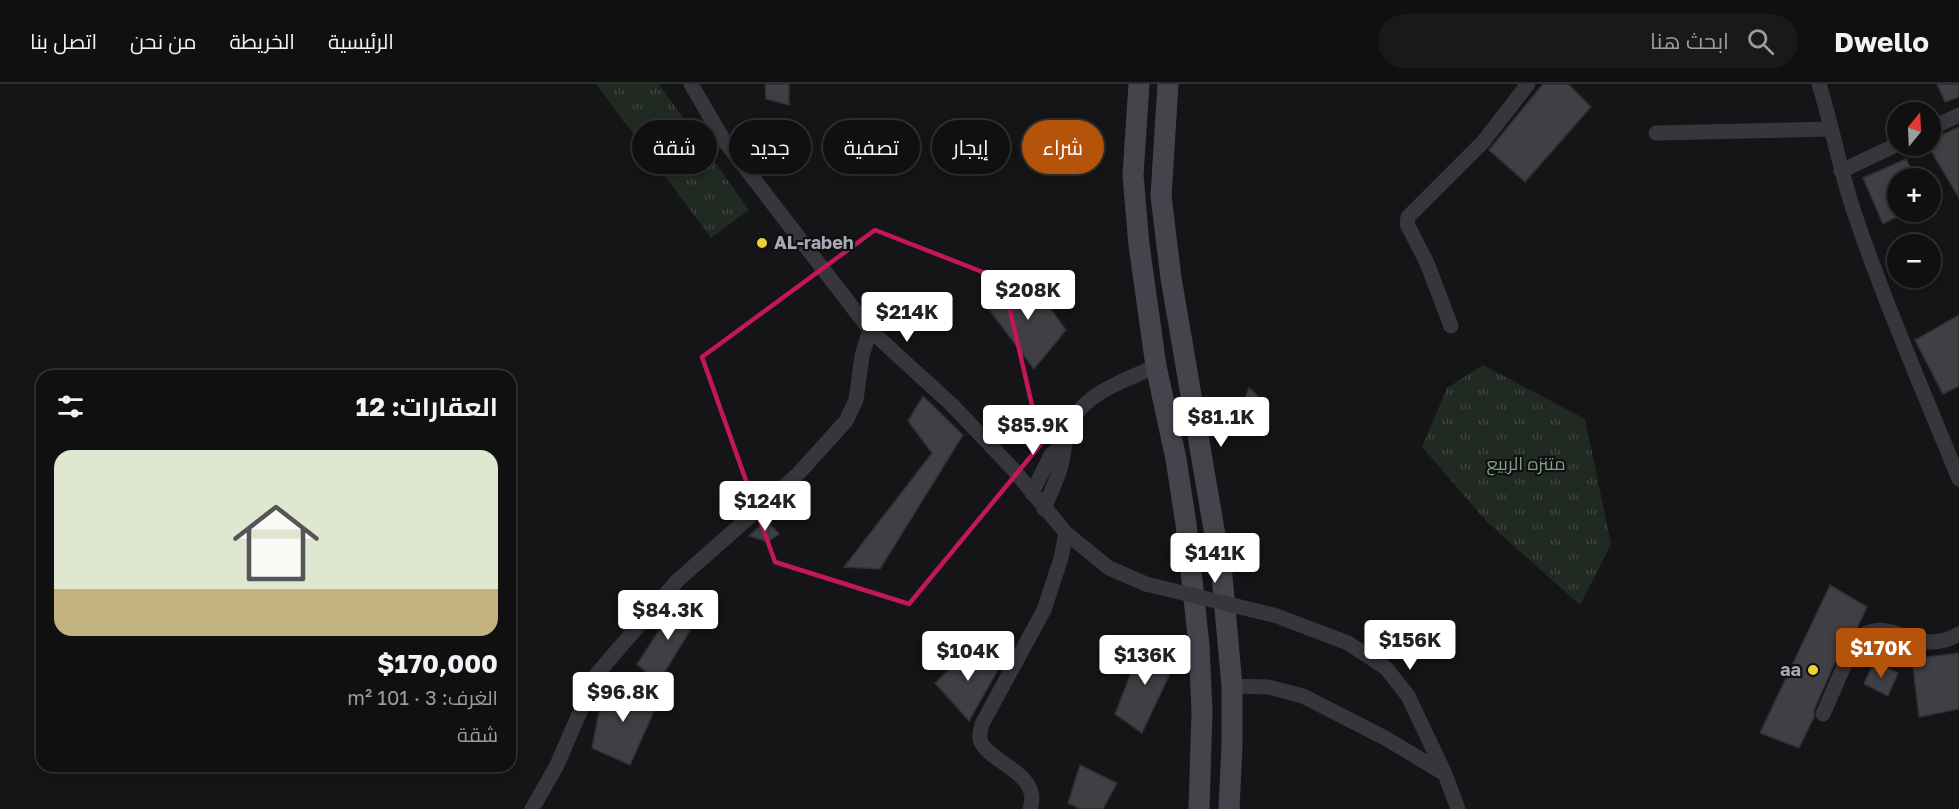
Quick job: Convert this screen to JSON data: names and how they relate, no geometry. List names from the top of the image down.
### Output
{
  "parks": ["متنزه الربيع"],
  "places": ["AL-rabeh", "aa"],
  "north": "top",
  "page": {
    "header": "Dwello",
    "search": "ابحث هنا",
    "nav": [
      "الرئيسية",
      "الخريطة",
      "من نحن",
      "اتصل بنا"
    ],
    "map_buttons": ["+", "−"],
    "chip": [
      "شراء",
      "إيجار",
      "تصفية",
      "جديد",
      "شقة"
    ],
    "price": [
      "$208K",
      "$214K",
      "$81.1K",
      "$85.9K",
      "$124K",
      "$141K",
      "$84.3K",
      "$156K",
      "$170K",
      "$104K",
      "$136K",
      "$96.8K"
    ],
    "heading": "العقارات: 12",
    "list": [
      {
        "name": "$170,000",
        "note": "الغرف: 3 · 101 m² · شقة"
      }
    ]
  }
}
